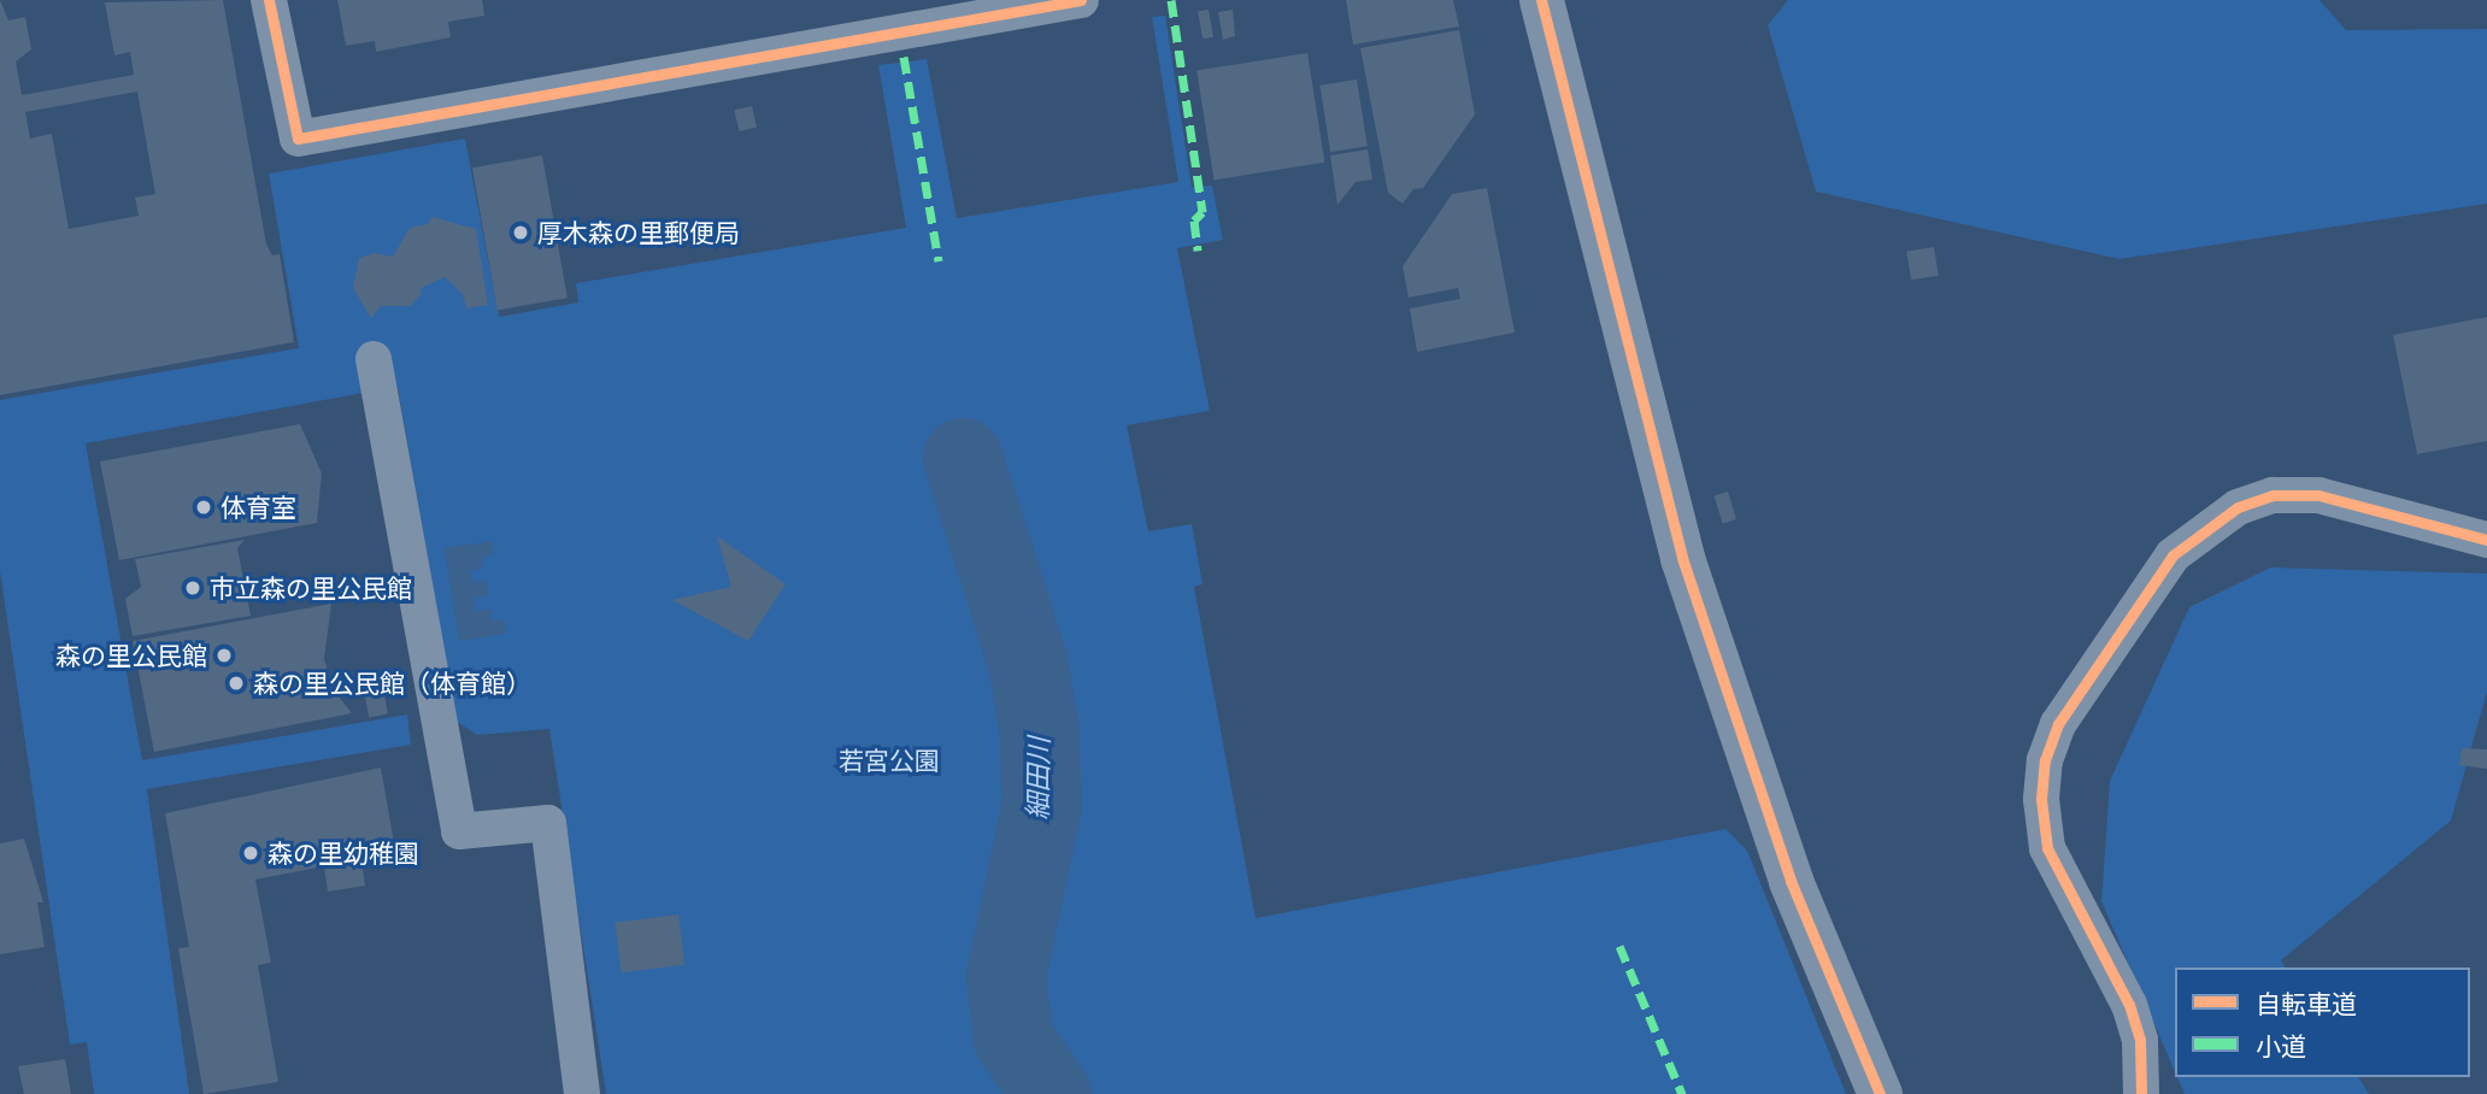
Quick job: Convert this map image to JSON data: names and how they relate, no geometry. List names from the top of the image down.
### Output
{
  "water": ["細田川"],
  "parks": ["若宮公園"],
  "places": [
    "厚木森の里郵便局",
    "体育室",
    "市立森の里公民館",
    "森の里公民館",
    "森の里公民館（体育館）",
    "森の里幼稚園"
  ],
  "legend": ["自転車道", "小道"]
}
